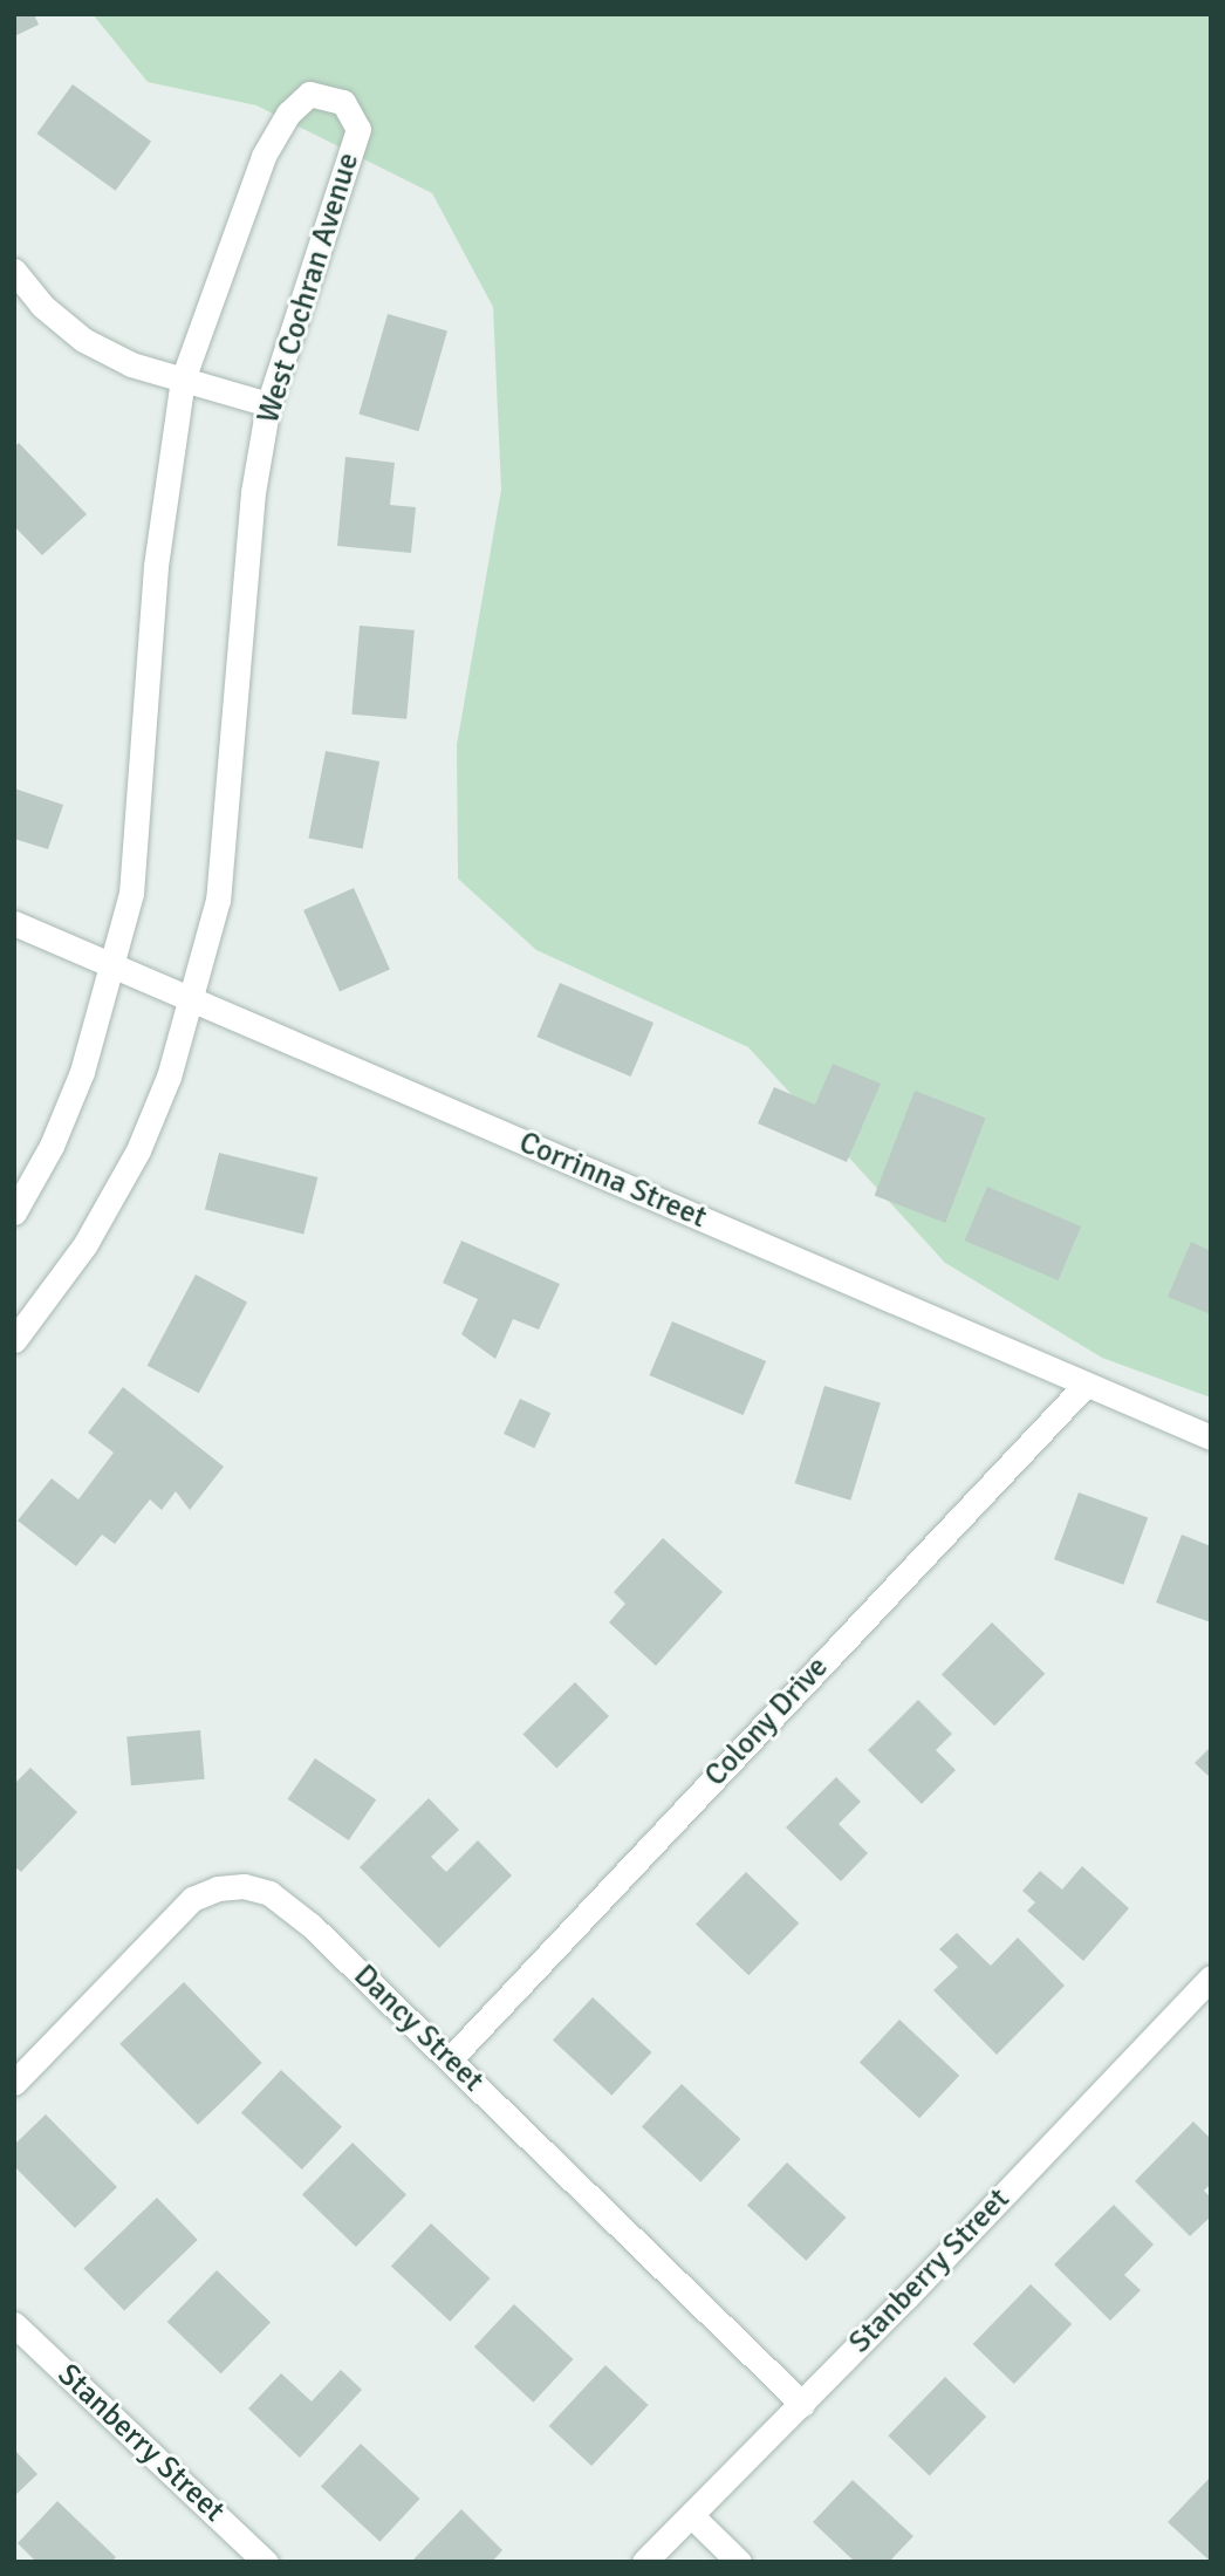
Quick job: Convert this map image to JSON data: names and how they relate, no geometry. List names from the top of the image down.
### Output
{
  "streets": {
    "street": [
      "West Cochran Avenue",
      "Corrinna Street",
      "Colony Drive",
      "Dancy Street",
      "Stanberry Street"
    ]
  },
  "crossings": [
    ["West Cochran Avenue", "Corrinna Street"],
    ["Corrinna Street", "Colony Drive"],
    ["Colony Drive", "Dancy Street"],
    ["Dancy Street", "Stanberry Street"]
  ]
}
